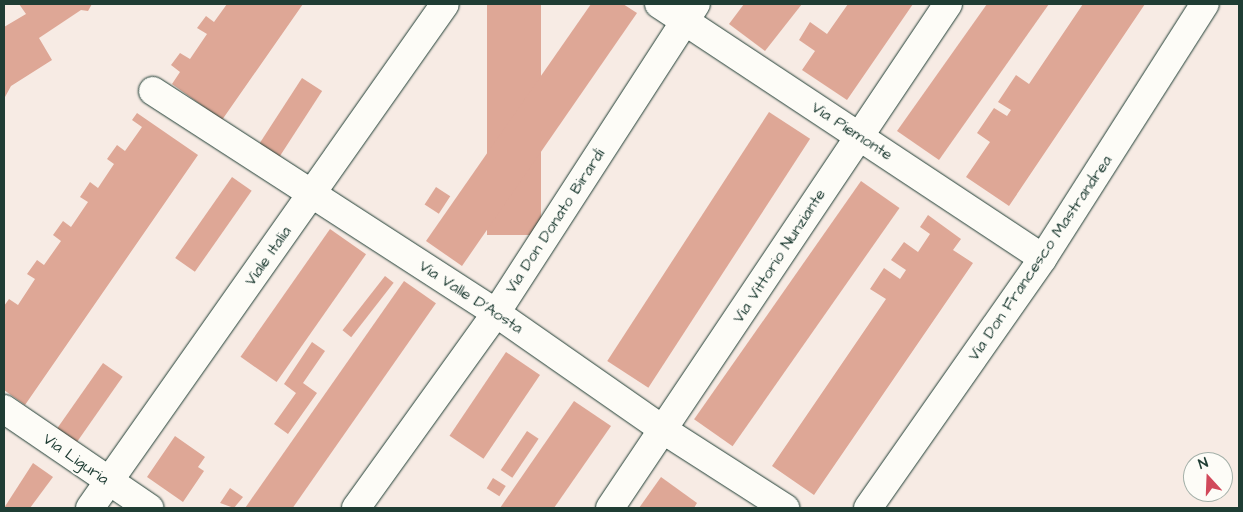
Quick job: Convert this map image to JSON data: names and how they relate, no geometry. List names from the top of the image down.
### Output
{
  "streets": {
    "street": [
      "Via Piemonte",
      "Via Don Donato Birardi",
      "Viale Italia",
      "Via Vittorio Nunziante",
      "Via Don Francesco Mastrandrea",
      "Via Valle D'Aosta",
      "Via Liguria"
    ]
  },
  "crossings": [
    ["Via Piemonte", "Via Don Donato Birardi"],
    ["Via Piemonte", "Via Vittorio Nunziante"],
    ["Via Piemonte", "Via Don Francesco Mastrandrea"],
    ["Via Don Donato Birardi", "Via Valle D'Aosta"],
    ["Viale Italia", "Via Valle D'Aosta"],
    ["Viale Italia", "Via Liguria"],
    ["Via Vittorio Nunziante", "Via Valle D'Aosta"]
  ],
  "north": "top"
}
